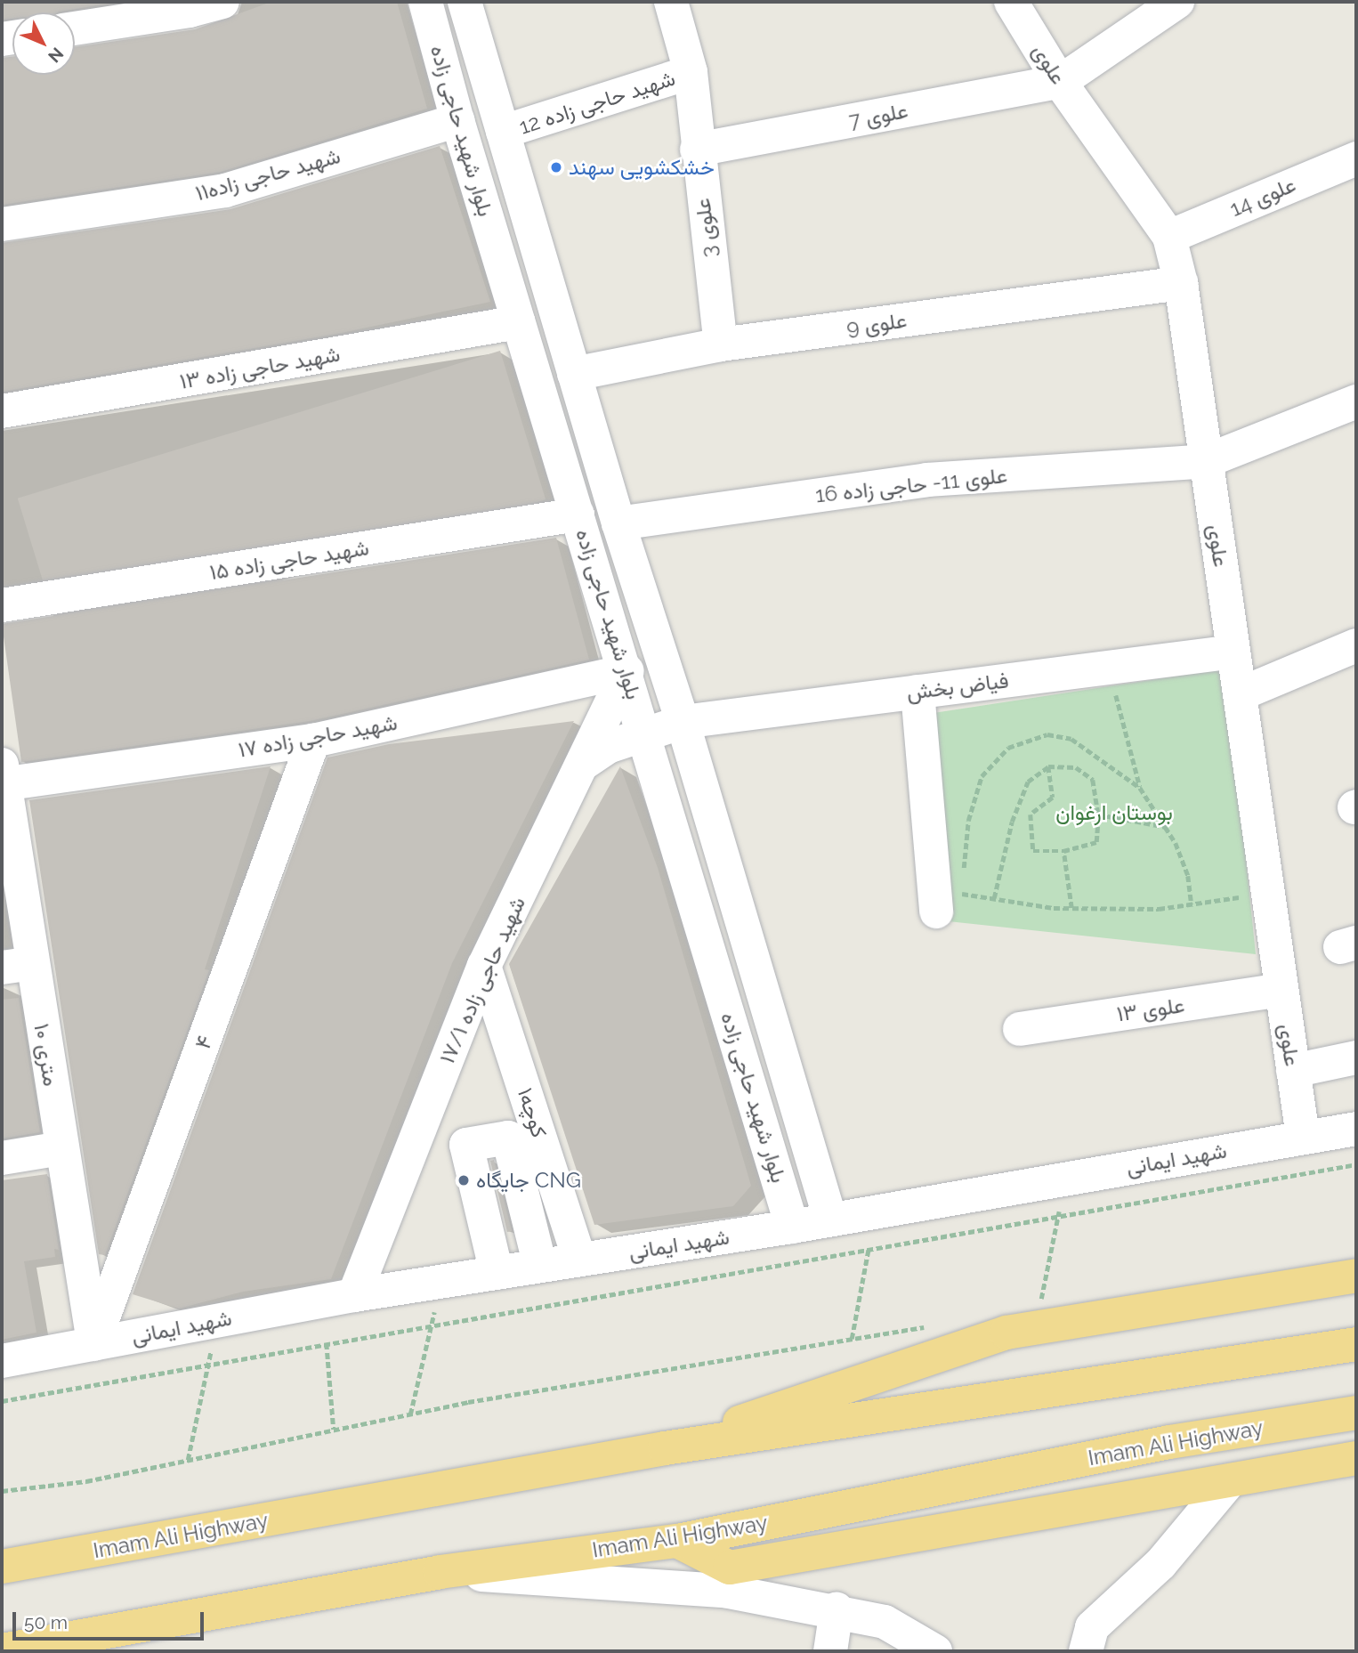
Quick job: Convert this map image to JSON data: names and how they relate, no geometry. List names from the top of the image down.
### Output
{
  "streets": {
    "highway": ["Imam Ali Highway"],
    "street": [
      "علوی",
      "شهید حاجی زاده 12",
      "علوی 7",
      "بلوار شهید حاجی زاده",
      "شهید حاجی زاده۱۱",
      "علوی 14",
      "علوی 3",
      "علوی 9",
      "شهید حاجی زاده ۱۳",
      "علوی 11- حاجی زاده 16",
      "شهید حاجی زاده ۱۵",
      "فیاض بخش",
      "شهید حاجی زاده ۱۷",
      "شهید حاجی زاده ۱۷/۱",
      "علوی ۱۳",
      "۴",
      "۱۰ متری",
      "کوچه۱",
      "شهید ایمانی"
    ]
  },
  "crossings": [
    ["علوی", "علوی 7"],
    ["علوی", "علوی 14"],
    ["علوی", "علوی 9"],
    ["علوی", "علوی 11- حاجی زاده 16"],
    ["علوی", "فیاض بخش"],
    ["علوی", "علوی ۱۳"],
    ["علوی", "شهید ایمانی"],
    ["شهید حاجی زاده 12", "بلوار شهید حاجی زاده"],
    ["شهید حاجی زاده 12", "علوی 3"],
    ["علوی 7", "علوی 3"],
    ["بلوار شهید حاجی زاده", "شهید حاجی زاده۱۱"],
    ["بلوار شهید حاجی زاده", "علوی 9"],
    ["بلوار شهید حاجی زاده", "شهید حاجی زاده ۱۳"],
    ["بلوار شهید حاجی زاده", "علوی 11- حاجی زاده 16"],
    ["بلوار شهید حاجی زاده", "شهید حاجی زاده ۱۵"],
    ["بلوار شهید حاجی زاده", "فیاض بخش"],
    ["بلوار شهید حاجی زاده", "شهید حاجی زاده ۱۷"],
    ["بلوار شهید حاجی زاده", "شهید حاجی زاده ۱۷/۱"],
    ["بلوار شهید حاجی زاده", "شهید ایمانی"],
    ["علوی 3", "علوی 9"],
    ["فیاض بخش", "شهید حاجی زاده ۱۷/۱"],
    ["شهید حاجی زاده ۱۷", "شهید حاجی زاده ۱۷/۱"],
    ["شهید حاجی زاده ۱۷", "۴"],
    ["شهید حاجی زاده ۱۷", "۱۰ متری"],
    ["شهید حاجی زاده ۱۷/۱", "کوچه۱"],
    ["شهید حاجی زاده ۱۷/۱", "شهید ایمانی"],
    ["۴", "۱۰ متری"],
    ["۴", "شهید ایمانی"],
    ["۱۰ متری", "شهید ایمانی"],
    ["کوچه۱", "شهید ایمانی"]
  ],
  "parks": ["بوستان ارغوان"],
  "places": ["خشکشویی سهند", "جایگاه CNG"],
  "scale_bar": "50 m",
  "north": "bottom right"
}
